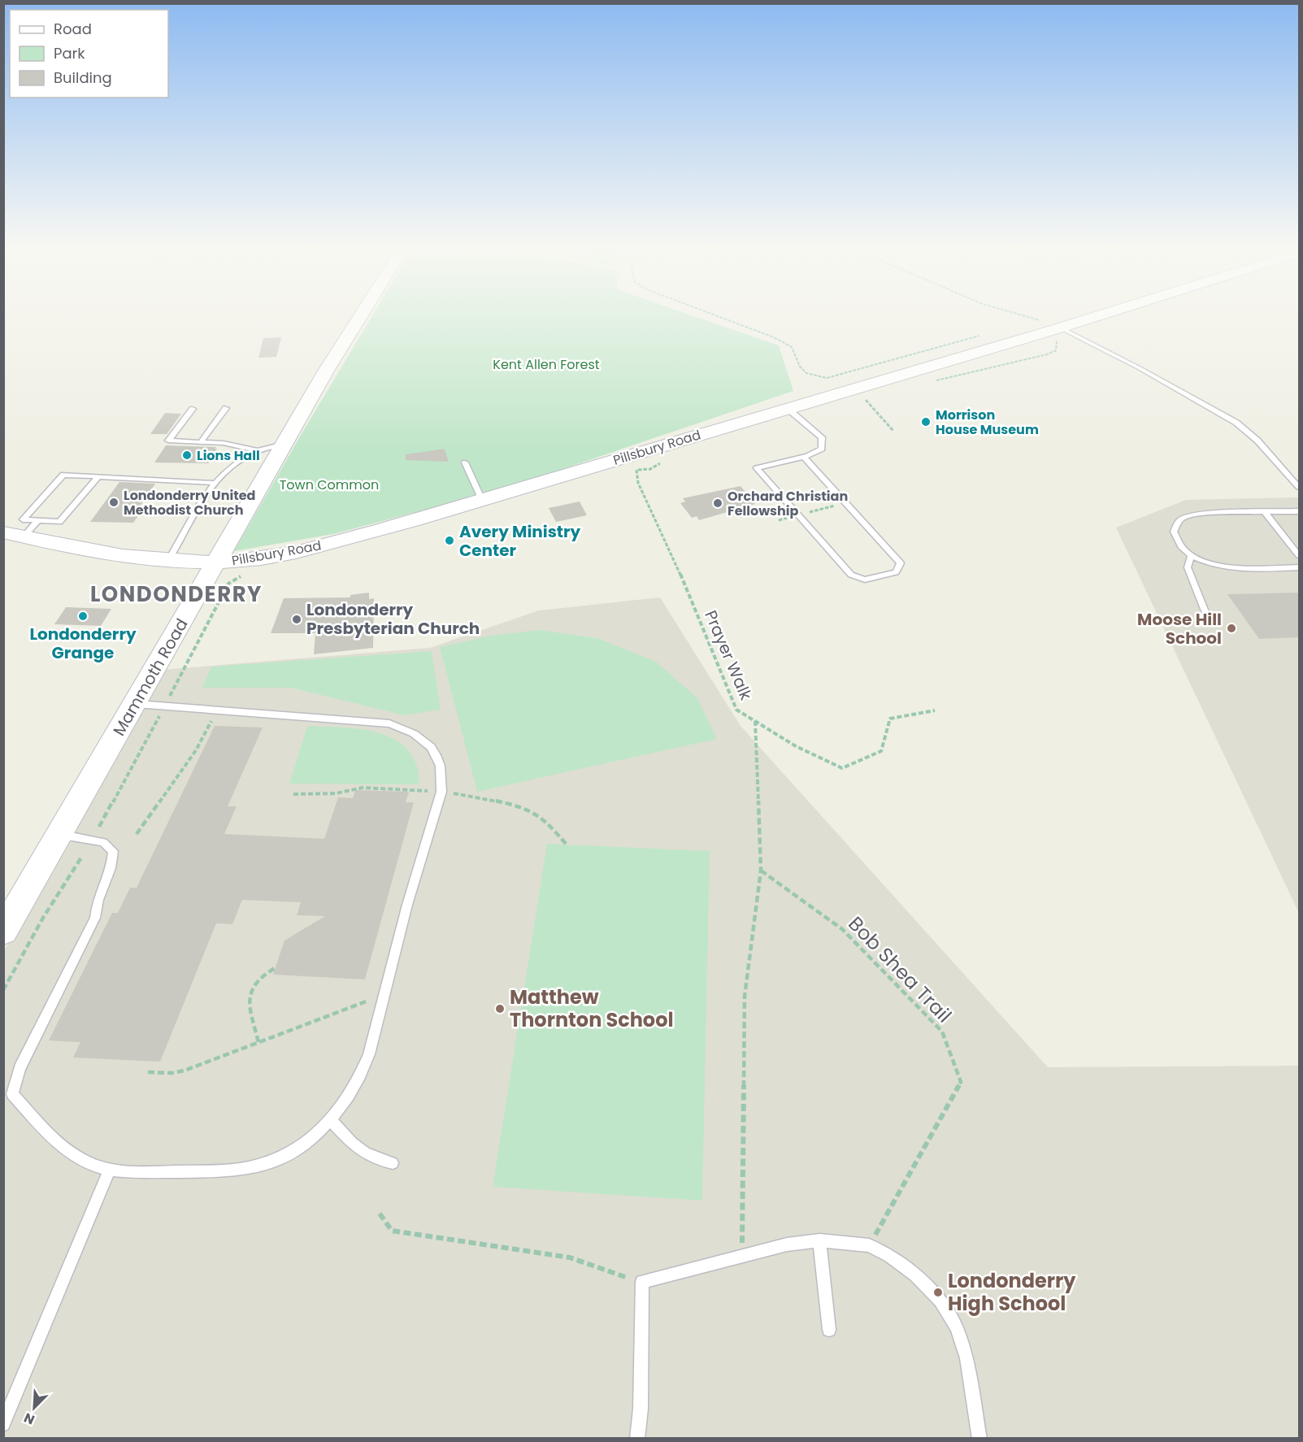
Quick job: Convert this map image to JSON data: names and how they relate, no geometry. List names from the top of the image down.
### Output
{
  "streets": {
    "street": ["Pillsbury Road", "Mammoth Road"],
    "path": ["Prayer Walk", "Bob Shea Trail"]
  },
  "crossings": [
    ["Pillsbury Road", "Mammoth Road"]
  ],
  "districts": ["LONDONDERRY"],
  "parks": ["Kent Allen Forest", "Town Common"],
  "places": [
    "Morrison House Museum",
    "Lions Hall",
    "Londonderry United Methodist Church",
    "Orchard Christian Fellowship",
    "Avery Ministry Center",
    "Londonderry Grange",
    "Londonderry Presbyterian Church",
    "Moose Hill School",
    "Matthew Thornton School",
    "Londonderry High School"
  ],
  "legend": ["Road", "Park", "Building"],
  "north": "bottom left"
}
